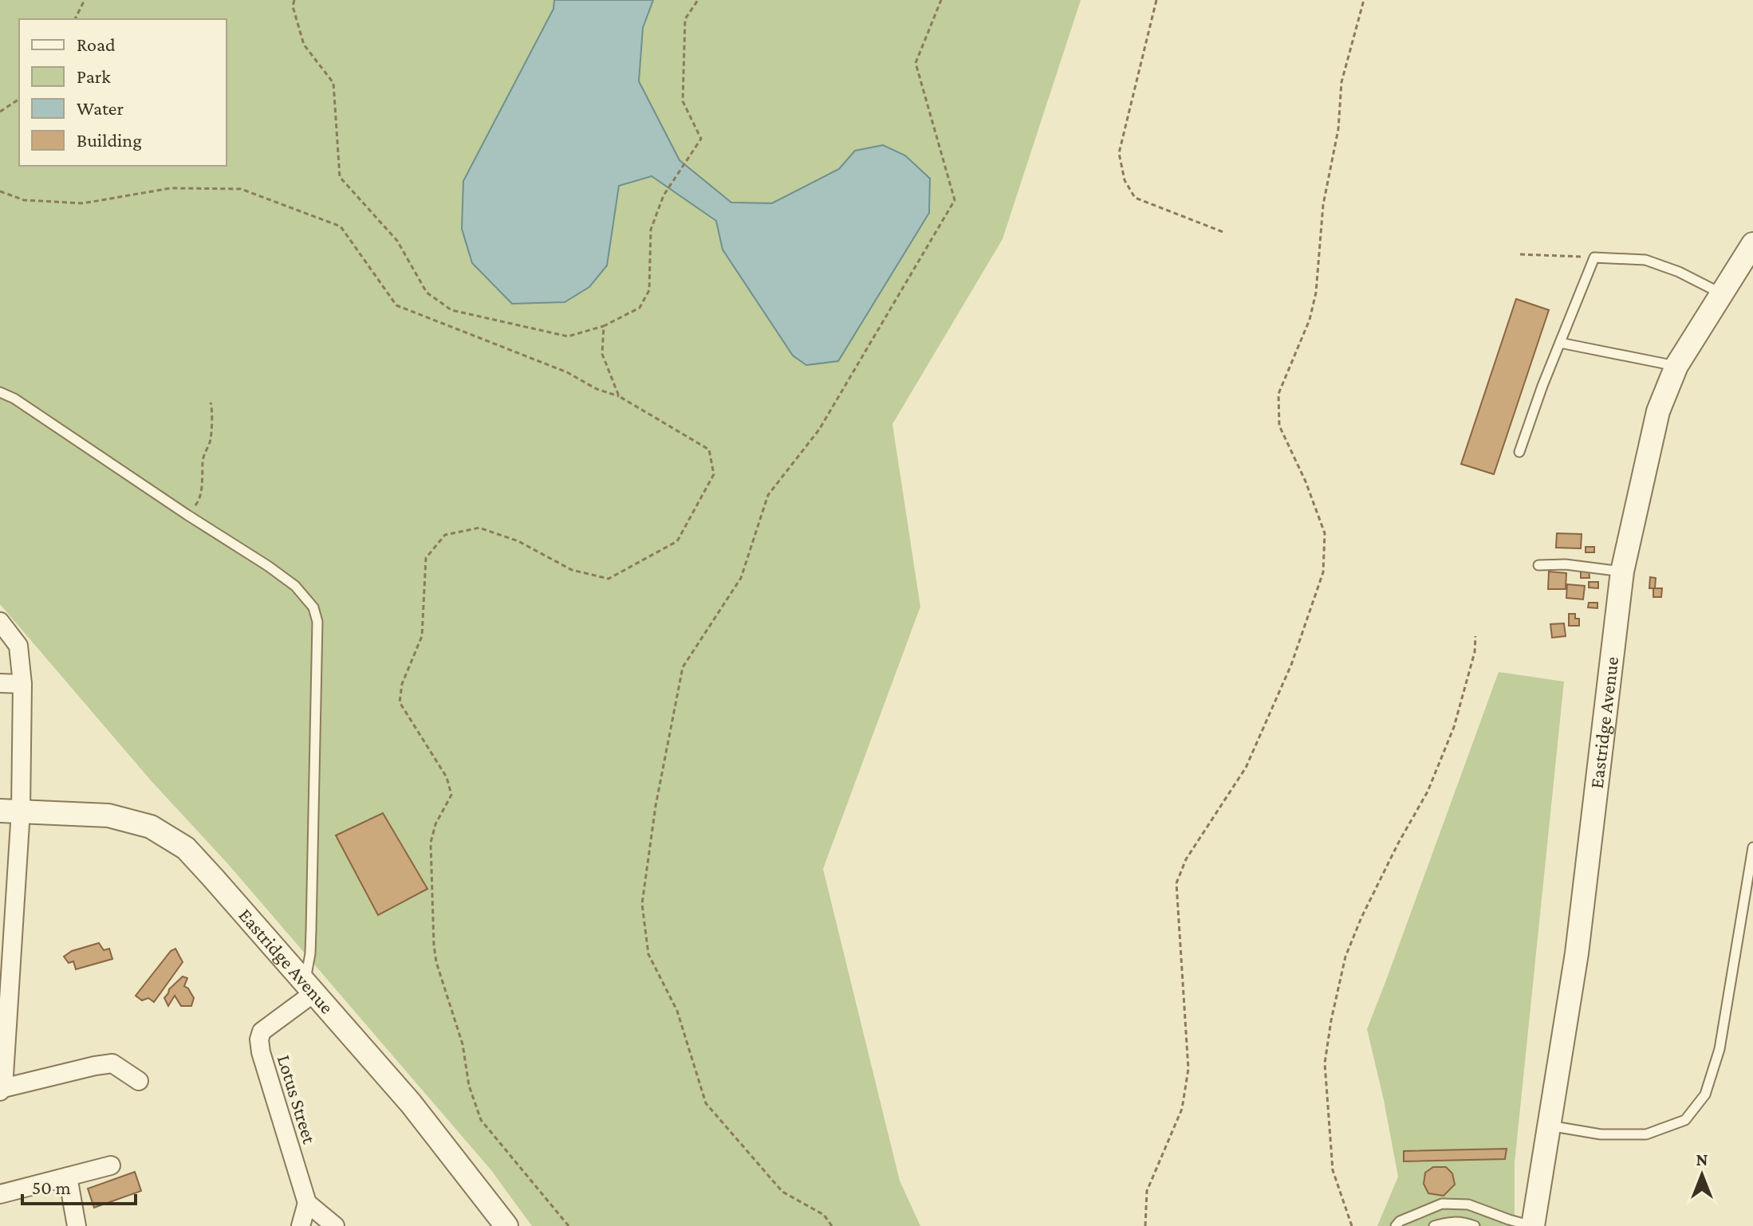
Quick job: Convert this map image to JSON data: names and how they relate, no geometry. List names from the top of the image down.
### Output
{
  "streets": {
    "street": ["Eastridge Avenue", "Lotus Street"]
  },
  "crossings": [
    ["Eastridge Avenue", "Lotus Street"]
  ],
  "legend": [
    "Road",
    "Park",
    "Water",
    "Building"
  ],
  "scale_bar": "50 m",
  "north": "top"
}
